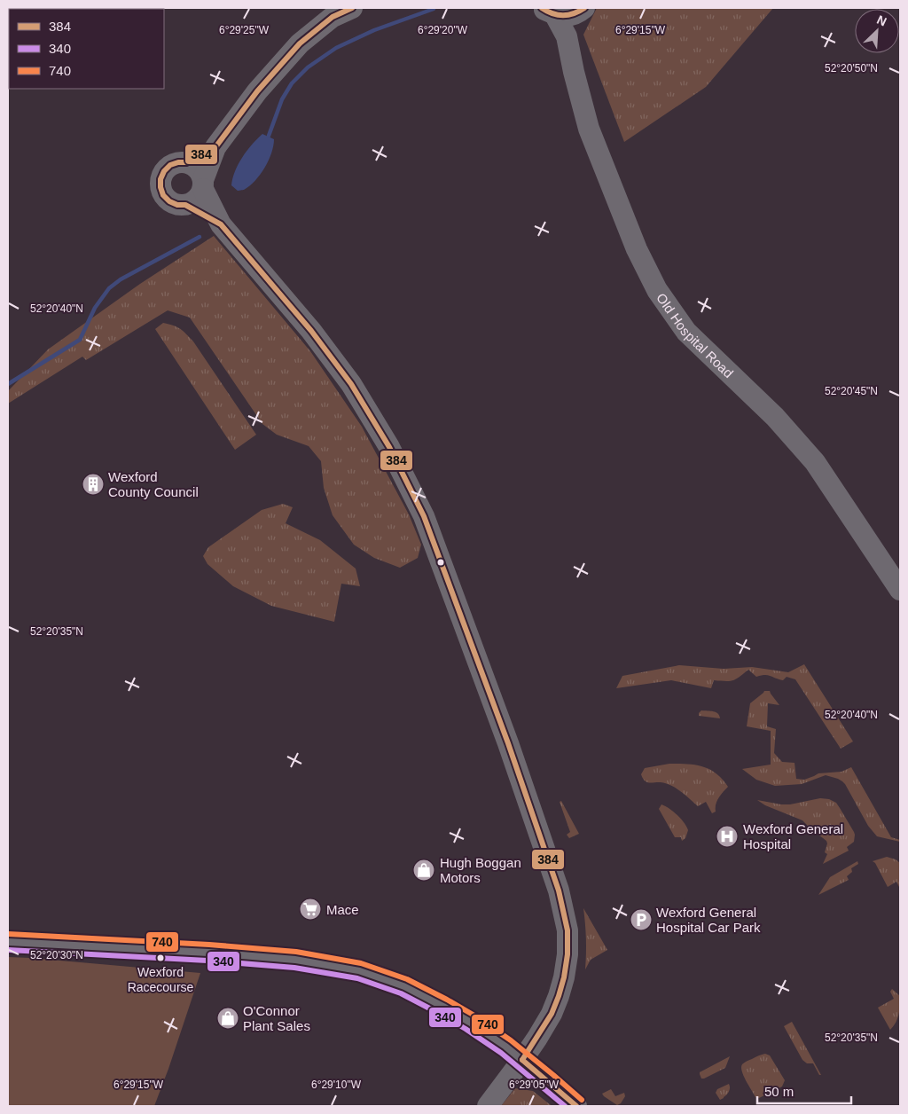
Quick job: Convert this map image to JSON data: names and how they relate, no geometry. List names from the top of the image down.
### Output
{
  "streets": {
    "street": ["Old Hospital Road"]
  },
  "places": {
    "building": ["Wexford County Council"],
    "hospital": ["Wexford General Hospital"],
    "shop": ["Hugh Boggan Motors", "O'Connor Plant Sales"],
    "supermarket": ["Mace"],
    "parking": ["Wexford General Hospital Car Park"],
    "other": ["Wexford Racecourse"]
  },
  "lines": ["transit line 384", "transit line 740", "transit line 340"],
  "legend": ["384", "340", "740"],
  "scale_bar": "50 m",
  "north": "top right",
  "coordinates": [
    "6°29'25\"W",
    "6°29'20\"W",
    "6°29'15\"W",
    "52°20'50\"N",
    "52°20'40\"N",
    "52°20'45\"N",
    "52°20'35\"N",
    "52°20'30\"N",
    "6°29'10\"W",
    "6°29'05\"W"
  ]
}
